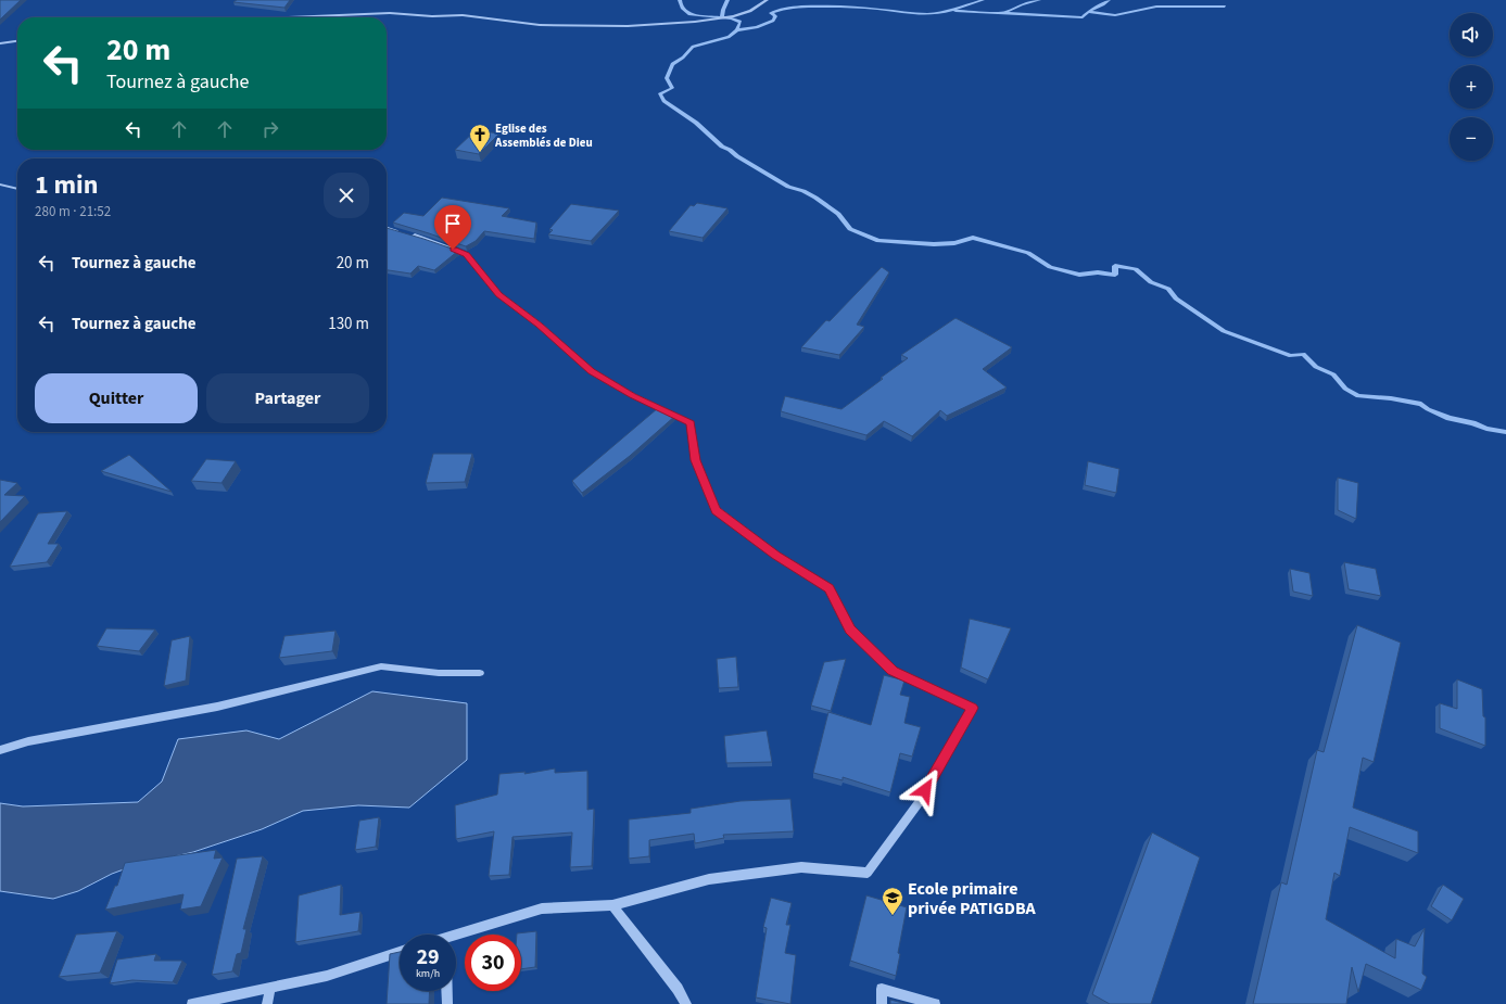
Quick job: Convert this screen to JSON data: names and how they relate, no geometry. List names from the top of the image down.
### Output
{
  "places": {
    "church": ["Eglise des Assemblés de Dieu"],
    "school or university": ["Ecole primaire privée PATIGDBA"]
  },
  "page": {
    "map_buttons": ["+", "−"],
    "turn": ["20 m", "Tournez à gauche"],
    "heading": ["1 min", "280 m · 21:52"],
    "list": [
      {
        "name": "Tournez à gauche",
        "value": "20 m"
      },
      {
        "name": "Tournez à gauche",
        "value": "130 m"
      }
    ],
    "buttons": ["Quitter", "Partager"],
    "speed": "29 km/h",
    "limit": "30"
  }
}
